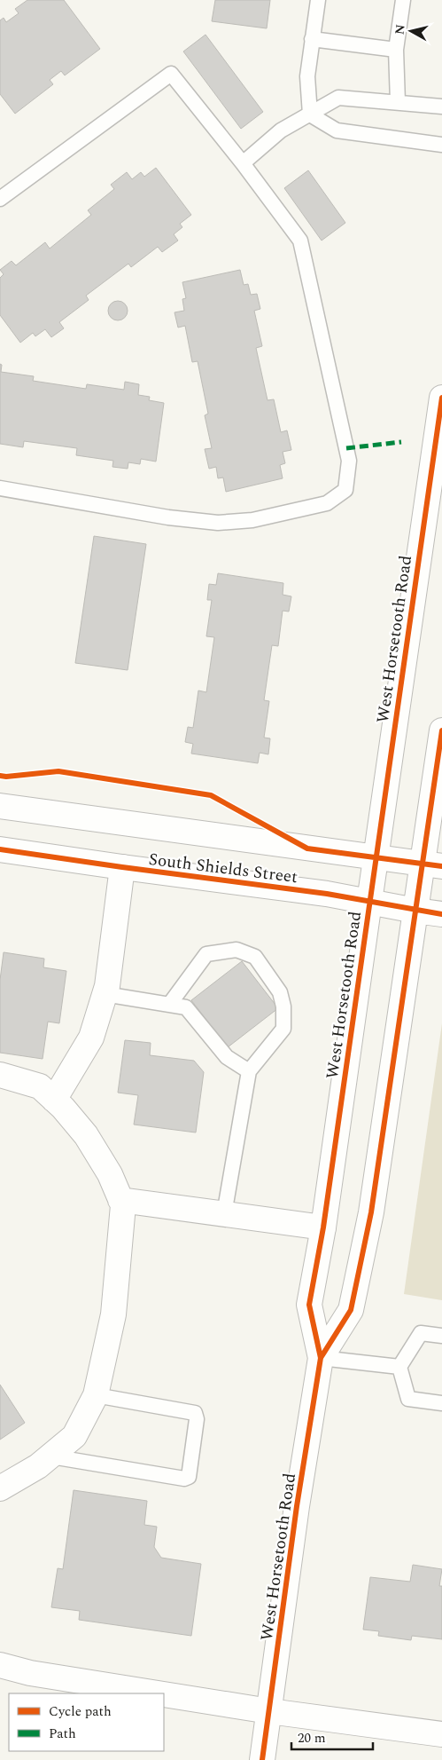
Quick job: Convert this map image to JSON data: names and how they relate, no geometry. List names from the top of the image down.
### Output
{
  "streets": {
    "main road": ["West Horsetooth Road", "South Shields Street"]
  },
  "crossings": [
    ["West Horsetooth Road", "South Shields Street"]
  ],
  "legend": ["Cycle path", "Path"],
  "scale_bar": "20 m",
  "north": "left"
}
